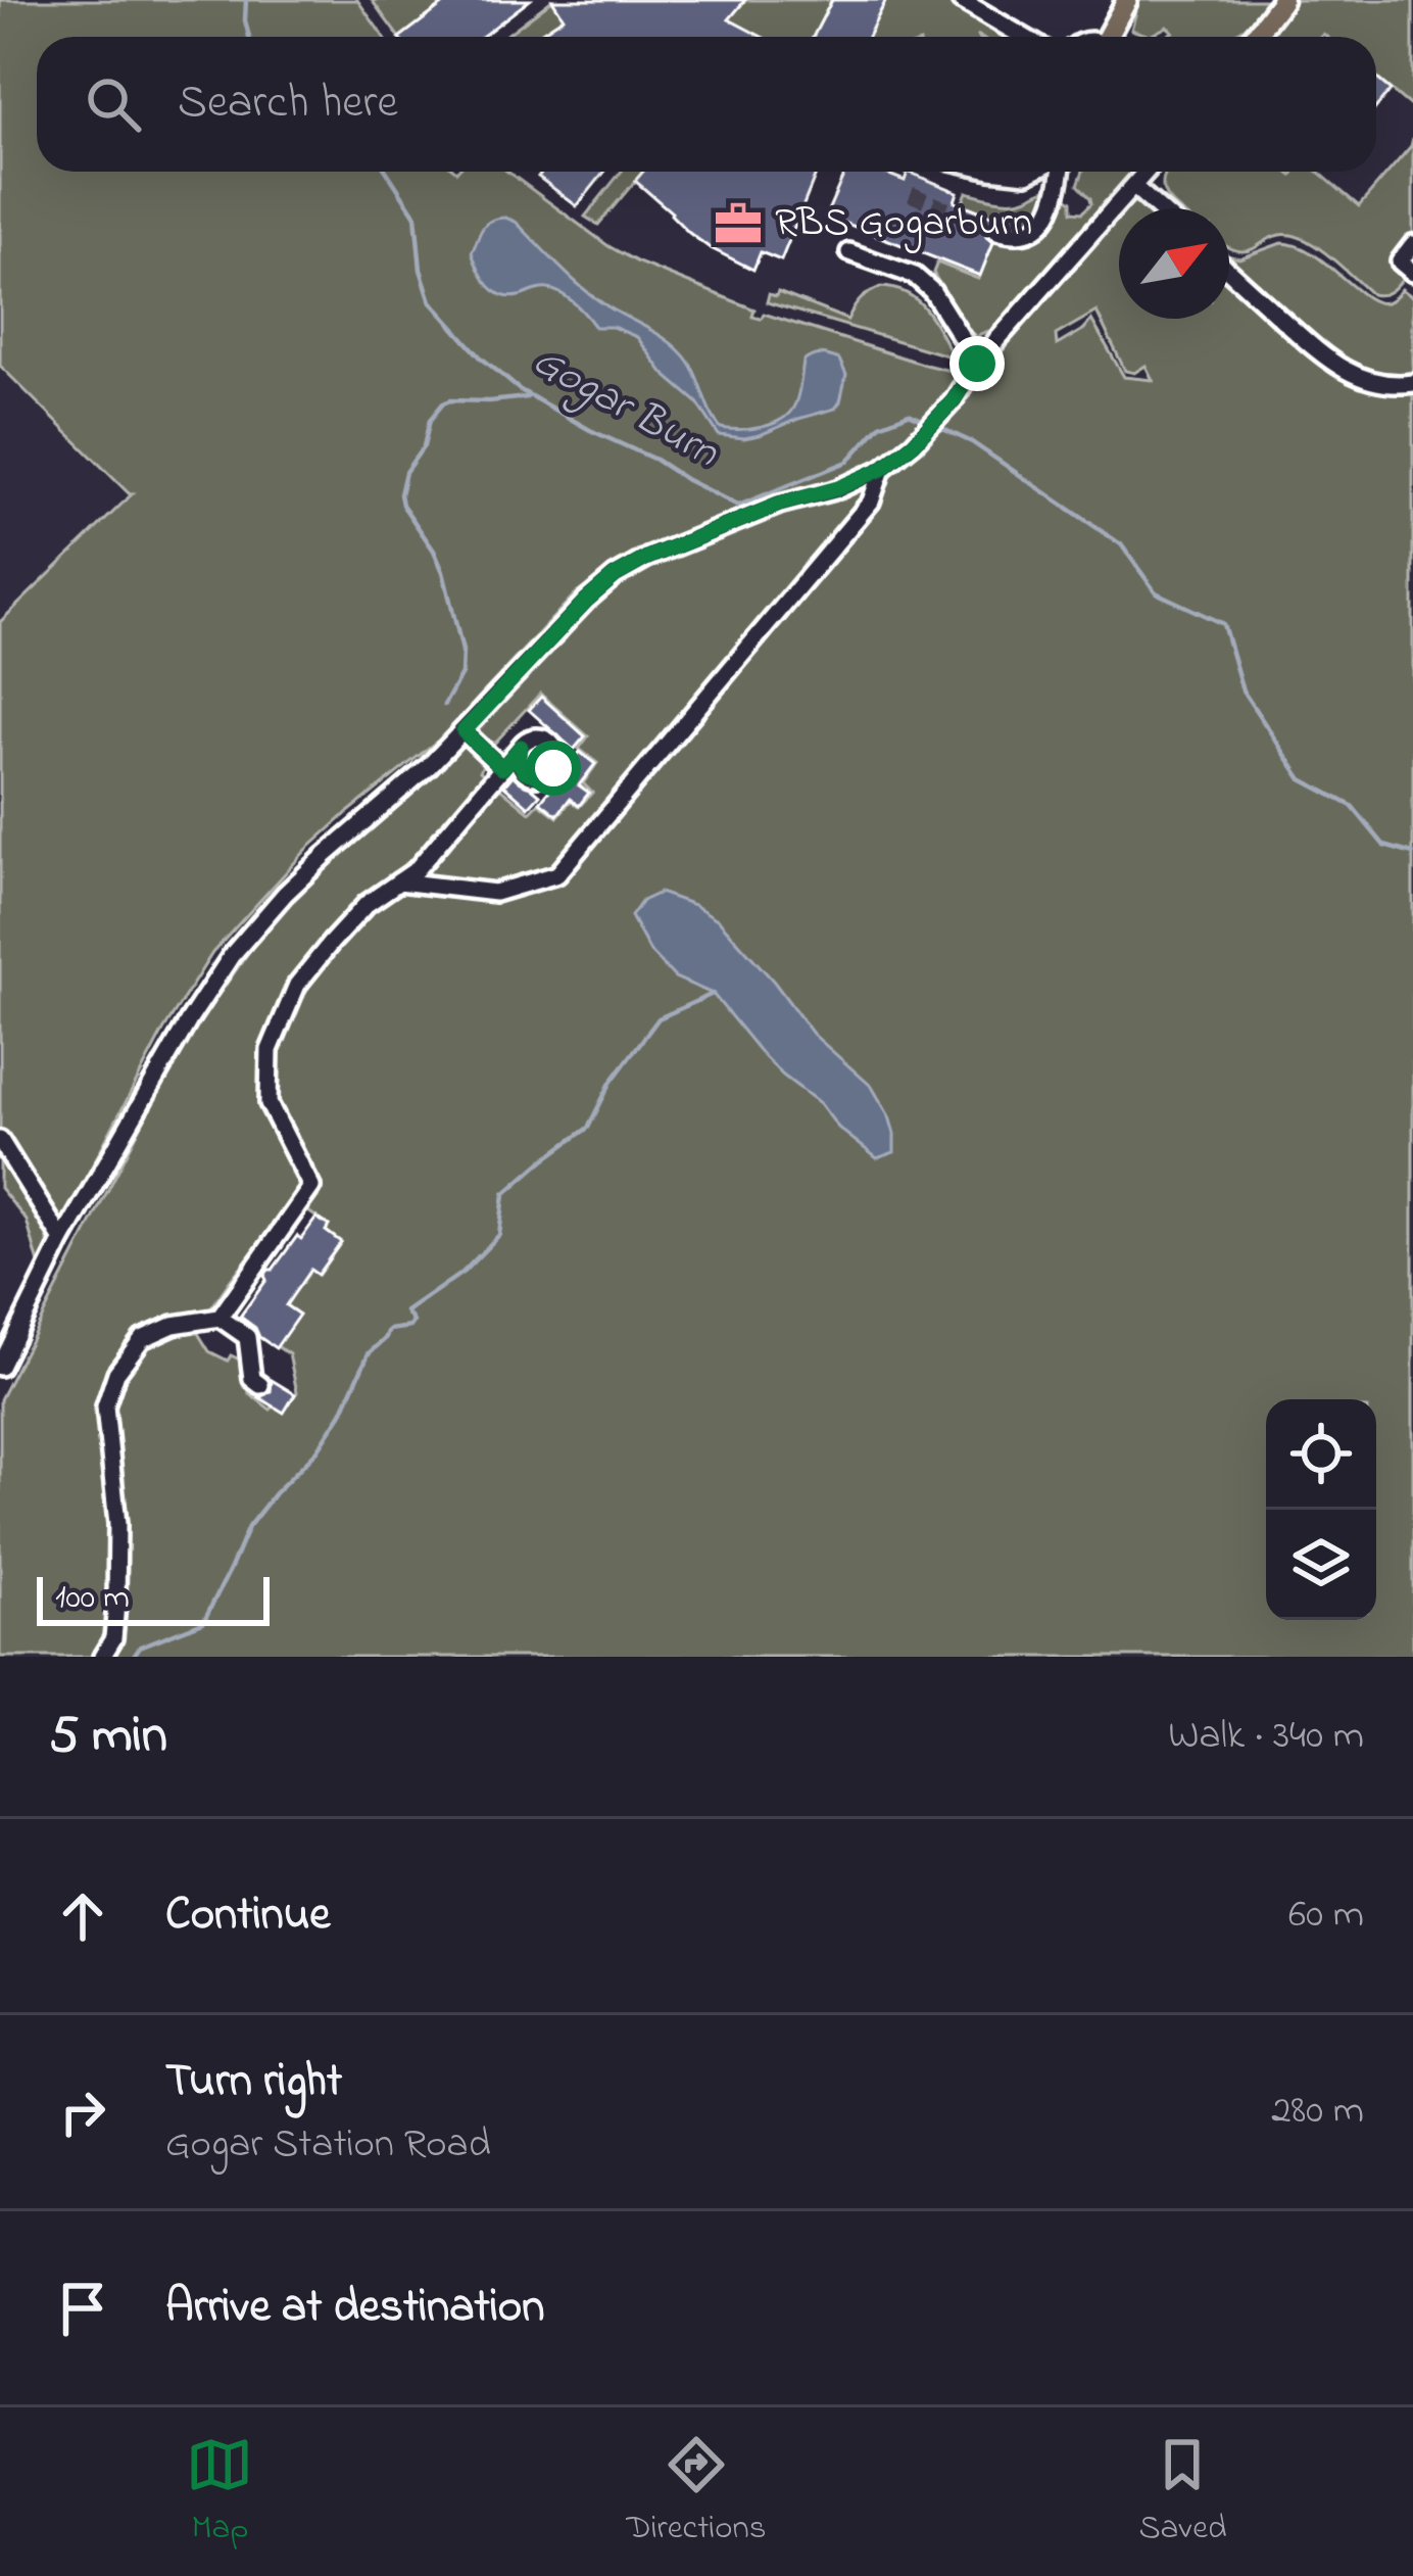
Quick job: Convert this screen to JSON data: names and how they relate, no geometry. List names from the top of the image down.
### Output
{
  "water": ["Gogar Burn"],
  "places": {
    "office": ["RBS Gogarburn"]
  },
  "scale_bar": "100 m",
  "north": "top right",
  "page": {
    "search": "Search here",
    "scale": "100 m",
    "heading": ["5 min", "Walk · 340 m"],
    "list": [
      ["Continue", "60 m"],
      ["Turn right", "Gogar Station Road", "280 m"],
      "Arrive at destination"
    ],
    "nav": ["Map", "Directions", "Saved"]
  }
}
